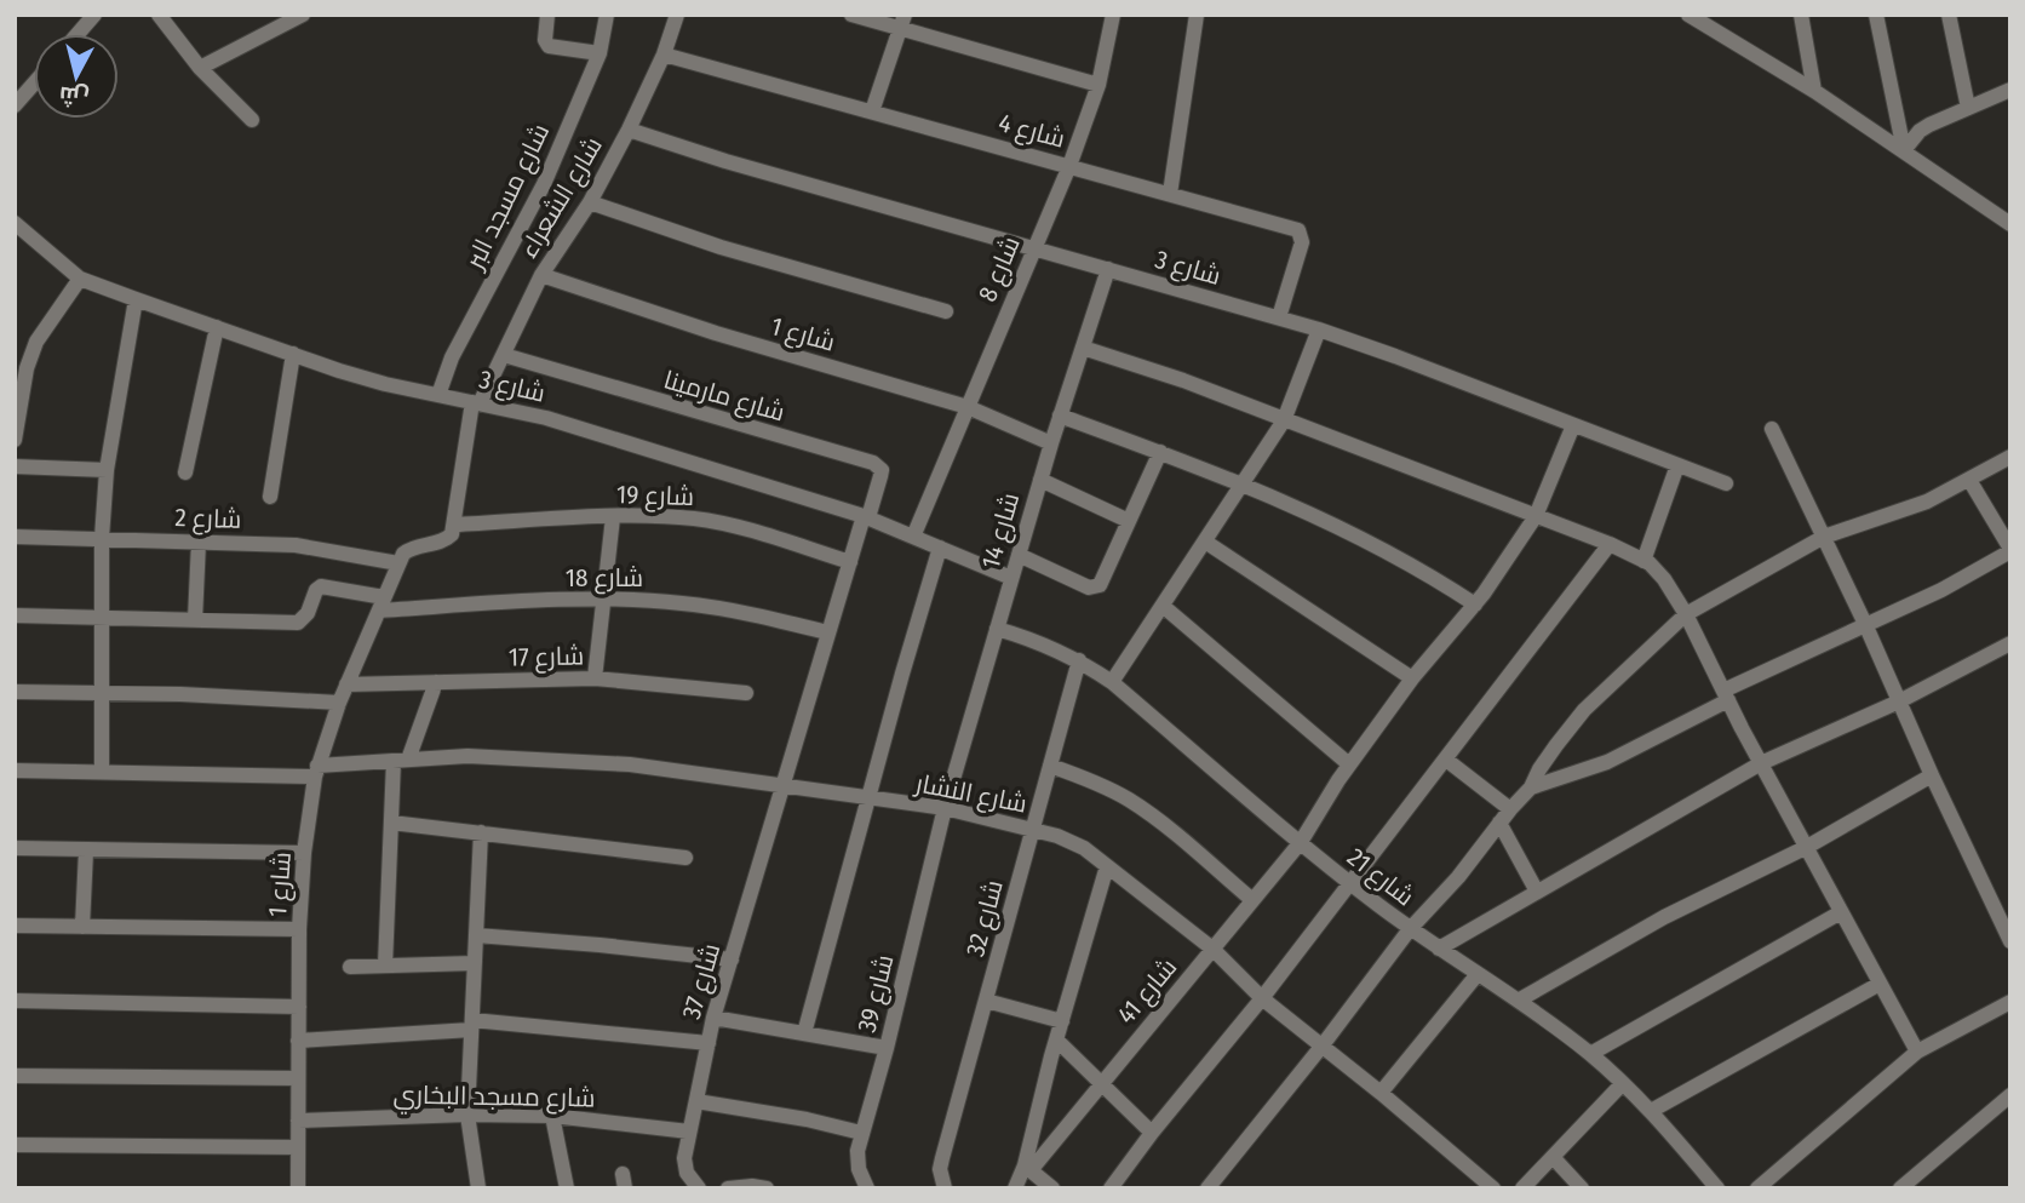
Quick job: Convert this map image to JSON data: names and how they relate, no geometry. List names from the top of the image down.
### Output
{
  "streets": {
    "street": [
      "شارع 4",
      "شارع مسجد البر",
      "شارع الشعراء",
      "شارع 3",
      "شارع 8",
      "شارع 1",
      "شارع مارمينا",
      "شارع 19",
      "شارع 2",
      "شارع 14",
      "شارع 18",
      "شارع 17",
      "شارع النشار",
      "شارع 21",
      "شارع 32",
      "شارع 37",
      "شارع 41",
      "شارع 39",
      "شارع مسجد البخاري"
    ]
  },
  "crossings": [
    ["شارع 4", "شارع الشعراء"],
    ["شارع 4", "شارع 3"],
    ["شارع 4", "شارع 8"],
    ["شارع مسجد البر", "شارع 3"],
    ["شارع الشعراء", "شارع 3"],
    ["شارع الشعراء", "شارع 1"],
    ["شارع الشعراء", "شارع مارمينا"],
    ["شارع 3", "شارع 8"],
    ["شارع 3", "شارع مارمينا"],
    ["شارع 3", "شارع 14"],
    ["شارع 3", "شارع 37"],
    ["شارع 3", "شارع 41"],
    ["شارع 8", "شارع 1"],
    ["شارع 1", "شارع 2"],
    ["شارع 1", "شارع 14"],
    ["شارع 1", "شارع 18"],
    ["شارع 1", "شارع 17"],
    ["شارع 1", "شارع النشار"],
    ["شارع 1", "شارع مسجد البخاري"],
    ["شارع مارمينا", "شارع 37"],
    ["شارع 19", "شارع 37"],
    ["شارع 14", "شارع النشار"],
    ["شارع 14", "شارع 21"],
    ["شارع 14", "شارع 39"],
    ["شارع 18", "شارع 37"],
    ["شارع النشار", "شارع 32"],
    ["شارع النشار", "شارع 37"],
    ["شارع النشار", "شارع 41"],
    ["شارع النشار", "شارع 39"],
    ["شارع 21", "شارع 32"],
    ["شارع 21", "شارع 41"],
    ["شارع 37", "شارع مسجد البخاري"]
  ],
  "north": "bottom"
}
